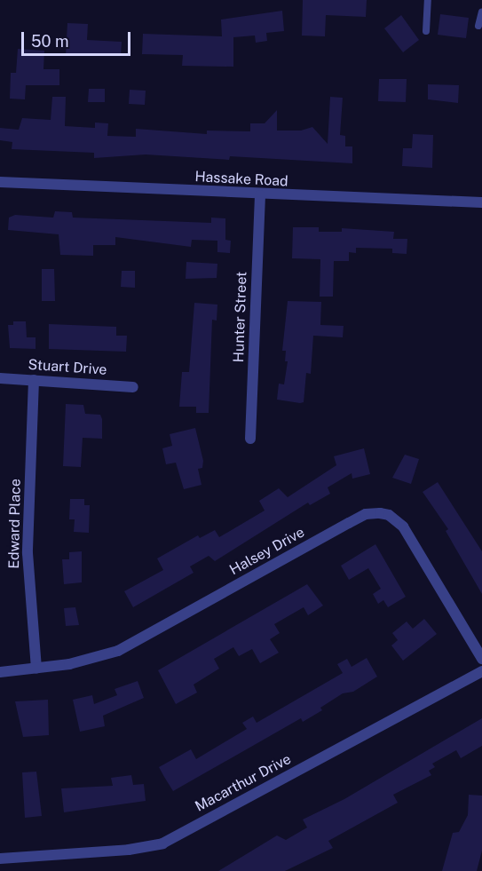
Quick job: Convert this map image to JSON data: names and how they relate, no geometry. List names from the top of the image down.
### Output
{
  "streets": {
    "street": [
      "Hassake Road",
      "Hunter Street",
      "Stuart Drive",
      "Edward Place",
      "Halsey Drive",
      "Macarthur Drive"
    ]
  },
  "crossings": [
    ["Hassake Road", "Hunter Street"],
    ["Stuart Drive", "Edward Place"],
    ["Edward Place", "Halsey Drive"]
  ],
  "scale_bar": "50 m"
}
